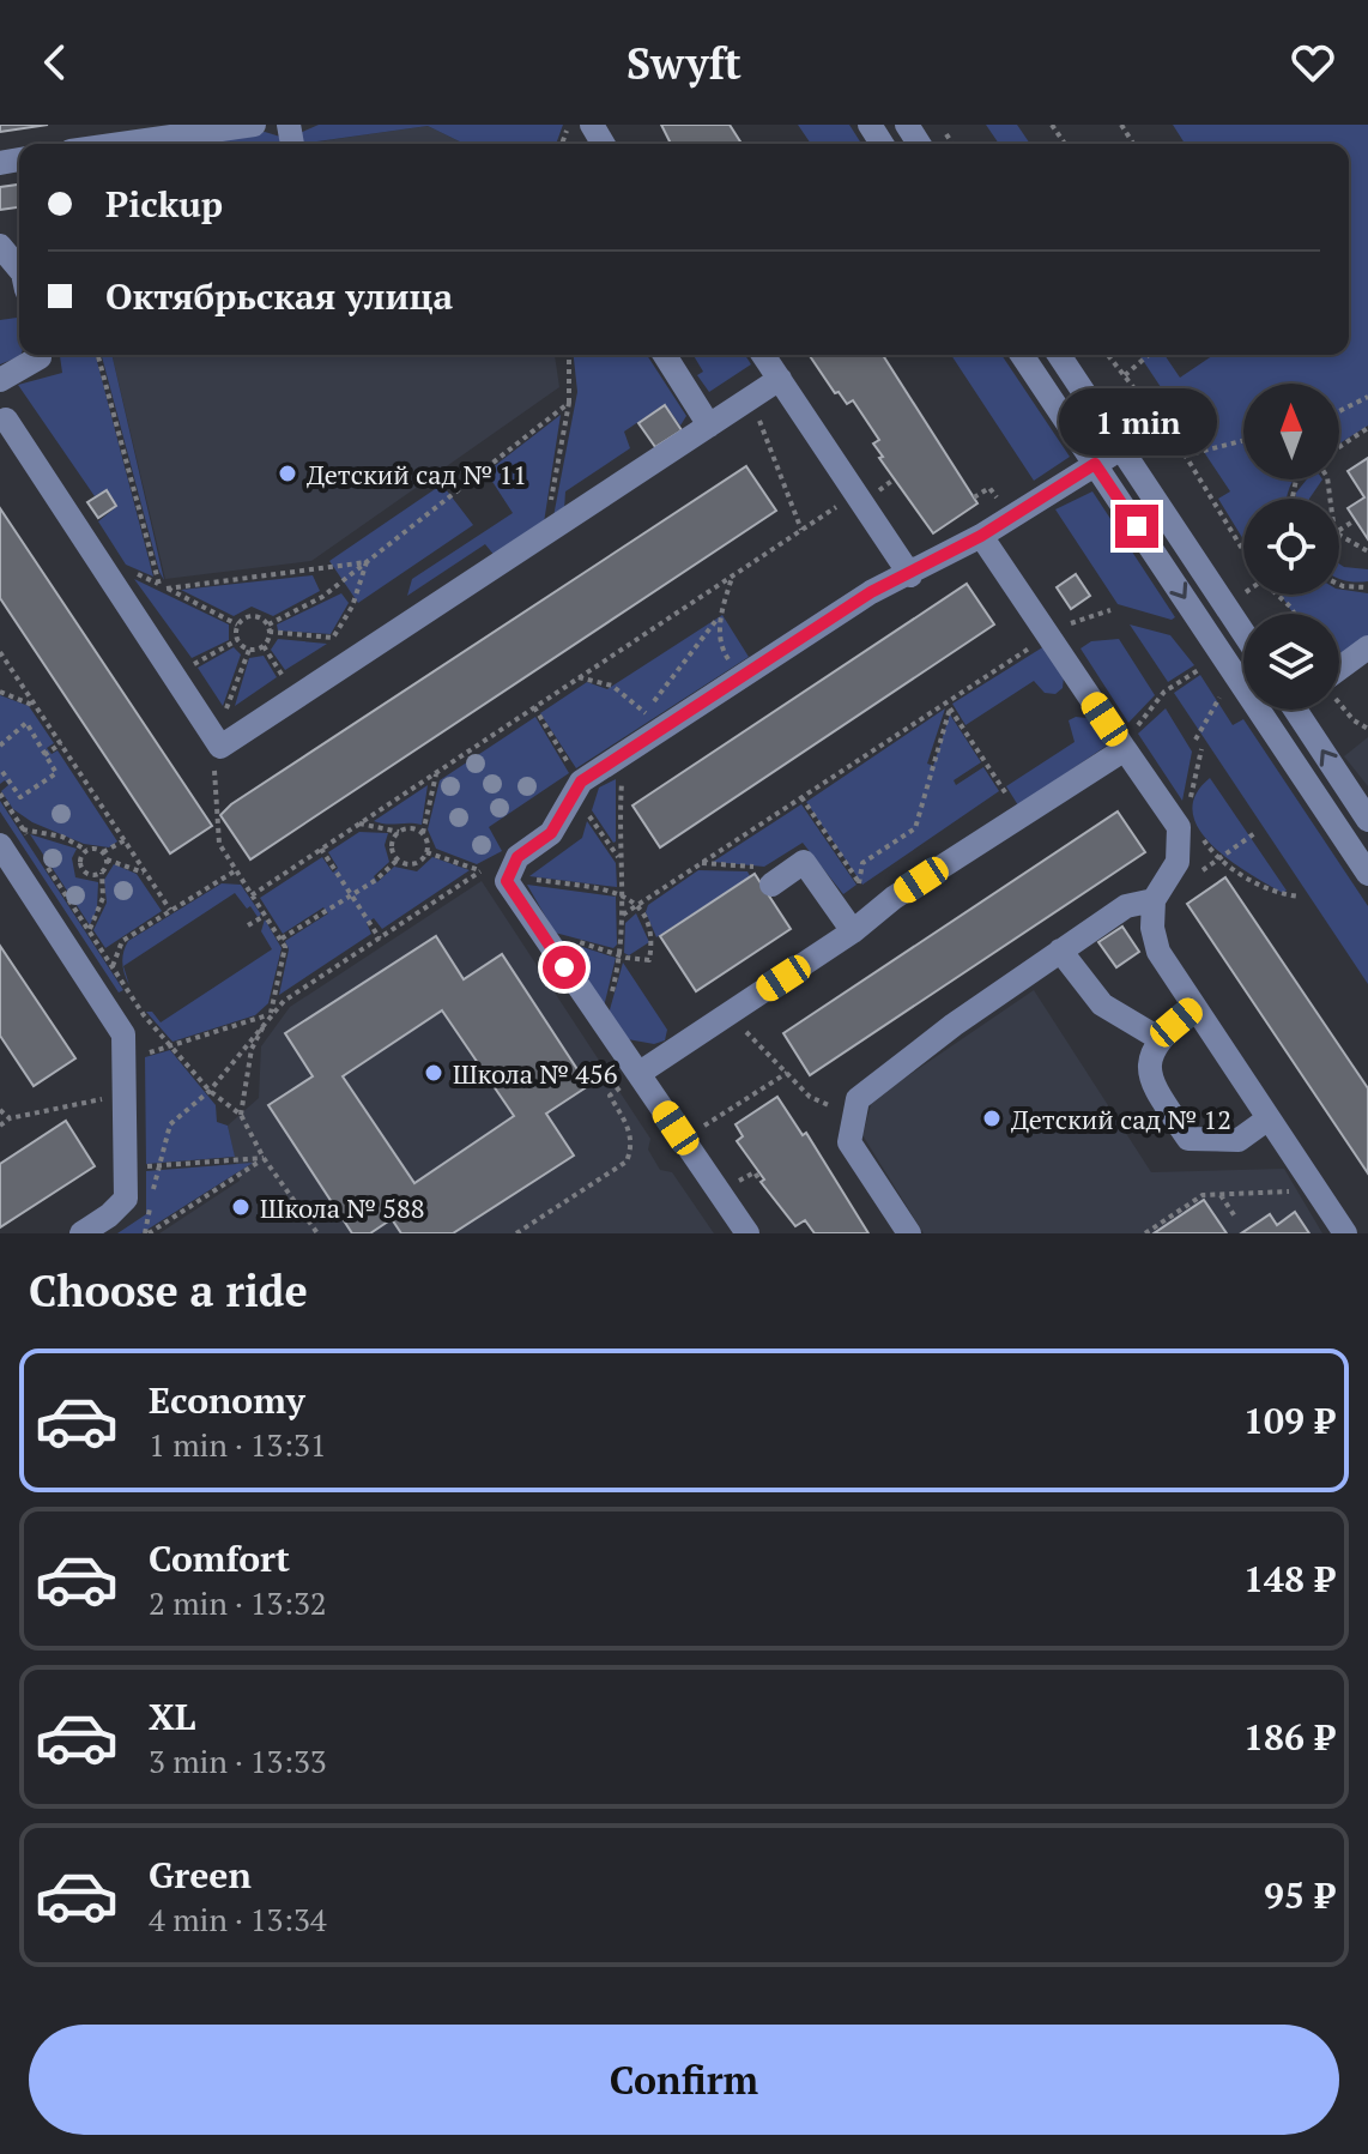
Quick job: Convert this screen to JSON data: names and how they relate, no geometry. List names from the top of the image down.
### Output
{
  "places": [
    "Детский сад № 11",
    "Школа № 456",
    "Детский сад № 12",
    "Школа № 588"
  ],
  "north": "top",
  "page": {
    "header": "Swyft",
    "banner": ["Pickup", "Октябрьская улица"],
    "bubble": "1 min",
    "heading": "Choose a ride",
    "list": [
      {
        "name": "Economy",
        "note": "1 min · 13:31",
        "value": "109 ₽"
      },
      {
        "name": "Comfort",
        "note": "2 min · 13:32",
        "value": "148 ₽"
      },
      {
        "name": "XL",
        "note": "3 min · 13:33",
        "value": "186 ₽"
      },
      {
        "name": "Green",
        "note": "4 min · 13:34",
        "value": "95 ₽"
      }
    ],
    "buttons": "Confirm"
  }
}
